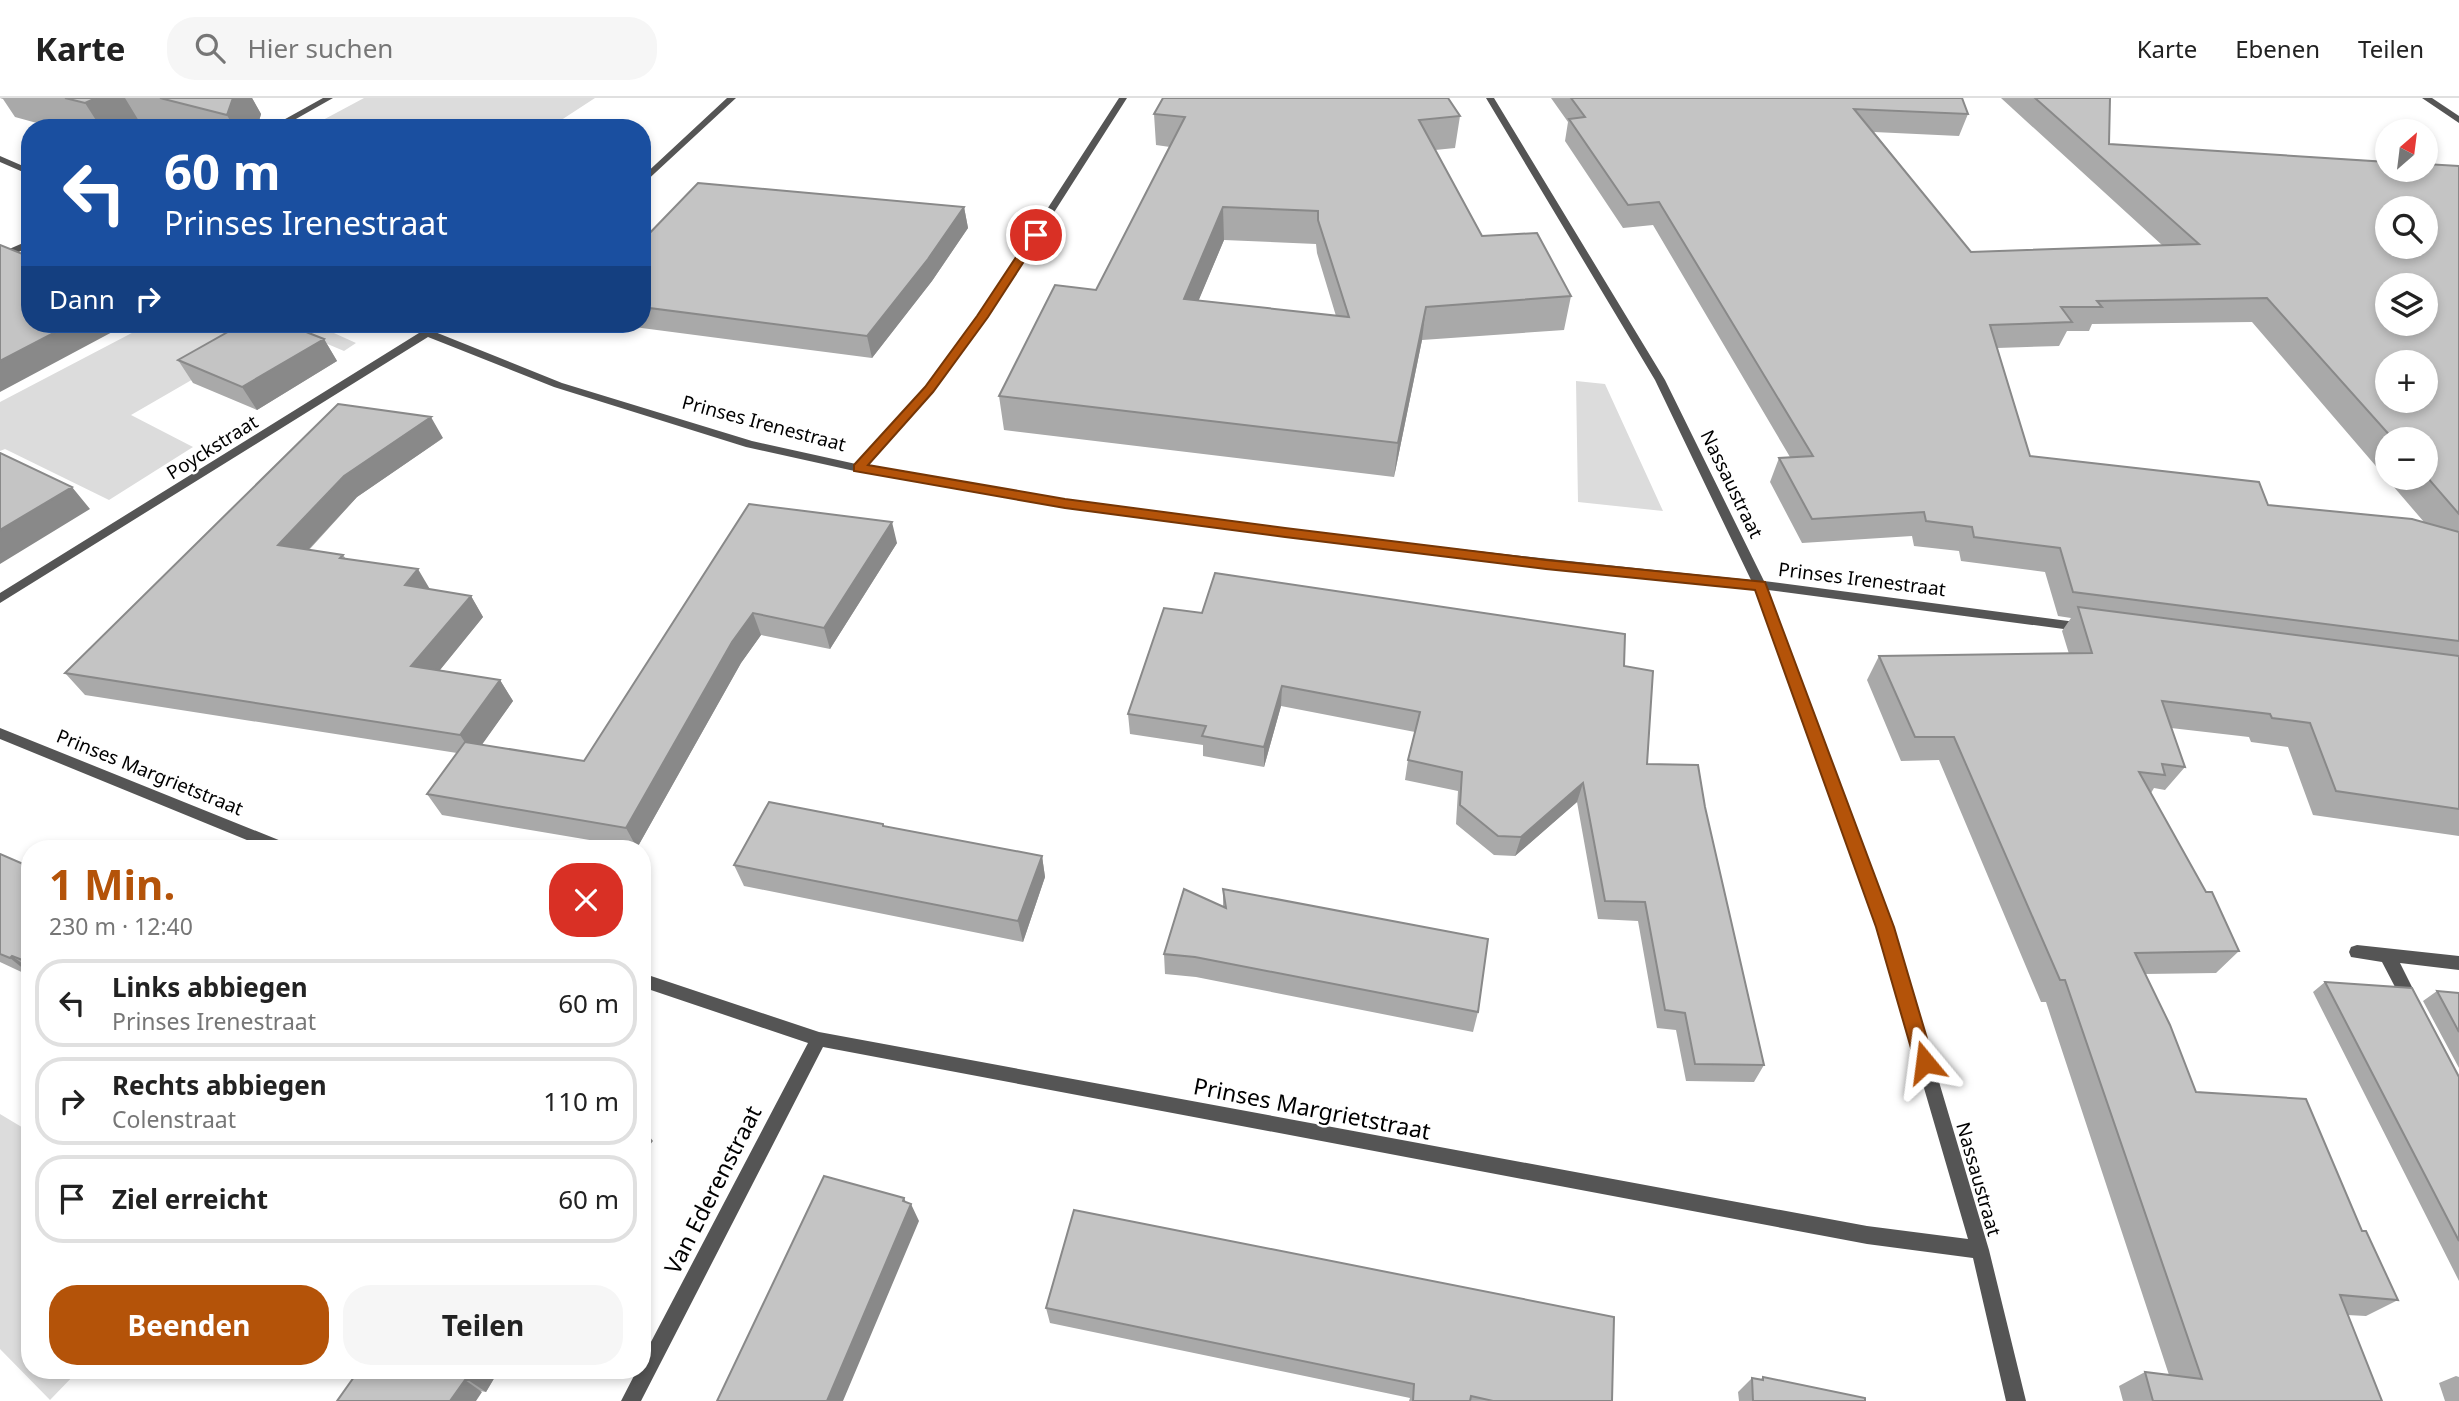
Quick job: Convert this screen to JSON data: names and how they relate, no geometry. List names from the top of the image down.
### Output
{
  "streets": {
    "street": [
      "Prinses Irenestraat",
      "Poyckstraat",
      "Nassaustraat",
      "Prinses Margrietstraat",
      "Van Ederenstraat"
    ]
  },
  "crossings": [
    ["Prinses Irenestraat", "Poyckstraat"],
    ["Prinses Irenestraat", "Nassaustraat"],
    ["Nassaustraat", "Prinses Margrietstraat"],
    ["Prinses Margrietstraat", "Van Ederenstraat"]
  ],
  "north": "top right",
  "page": {
    "header": "Karte",
    "search": "Hier suchen",
    "nav": ["Karte", "Ebenen", "Teilen"],
    "map_buttons": ["+", "−"],
    "turn": ["60 m", "Prinses Irenestraat"],
    "then": "Dann",
    "heading": ["1 Min.", "230 m · 12:40"],
    "list": [
      {
        "name": "Links abbiegen",
        "note": "Prinses Irenestraat",
        "value": "60 m"
      },
      {
        "name": "Rechts abbiegen",
        "note": "Colenstraat",
        "value": "110 m"
      },
      {
        "name": "Ziel erreicht",
        "value": "60 m"
      }
    ],
    "buttons": ["Beenden", "Teilen"]
  }
}
